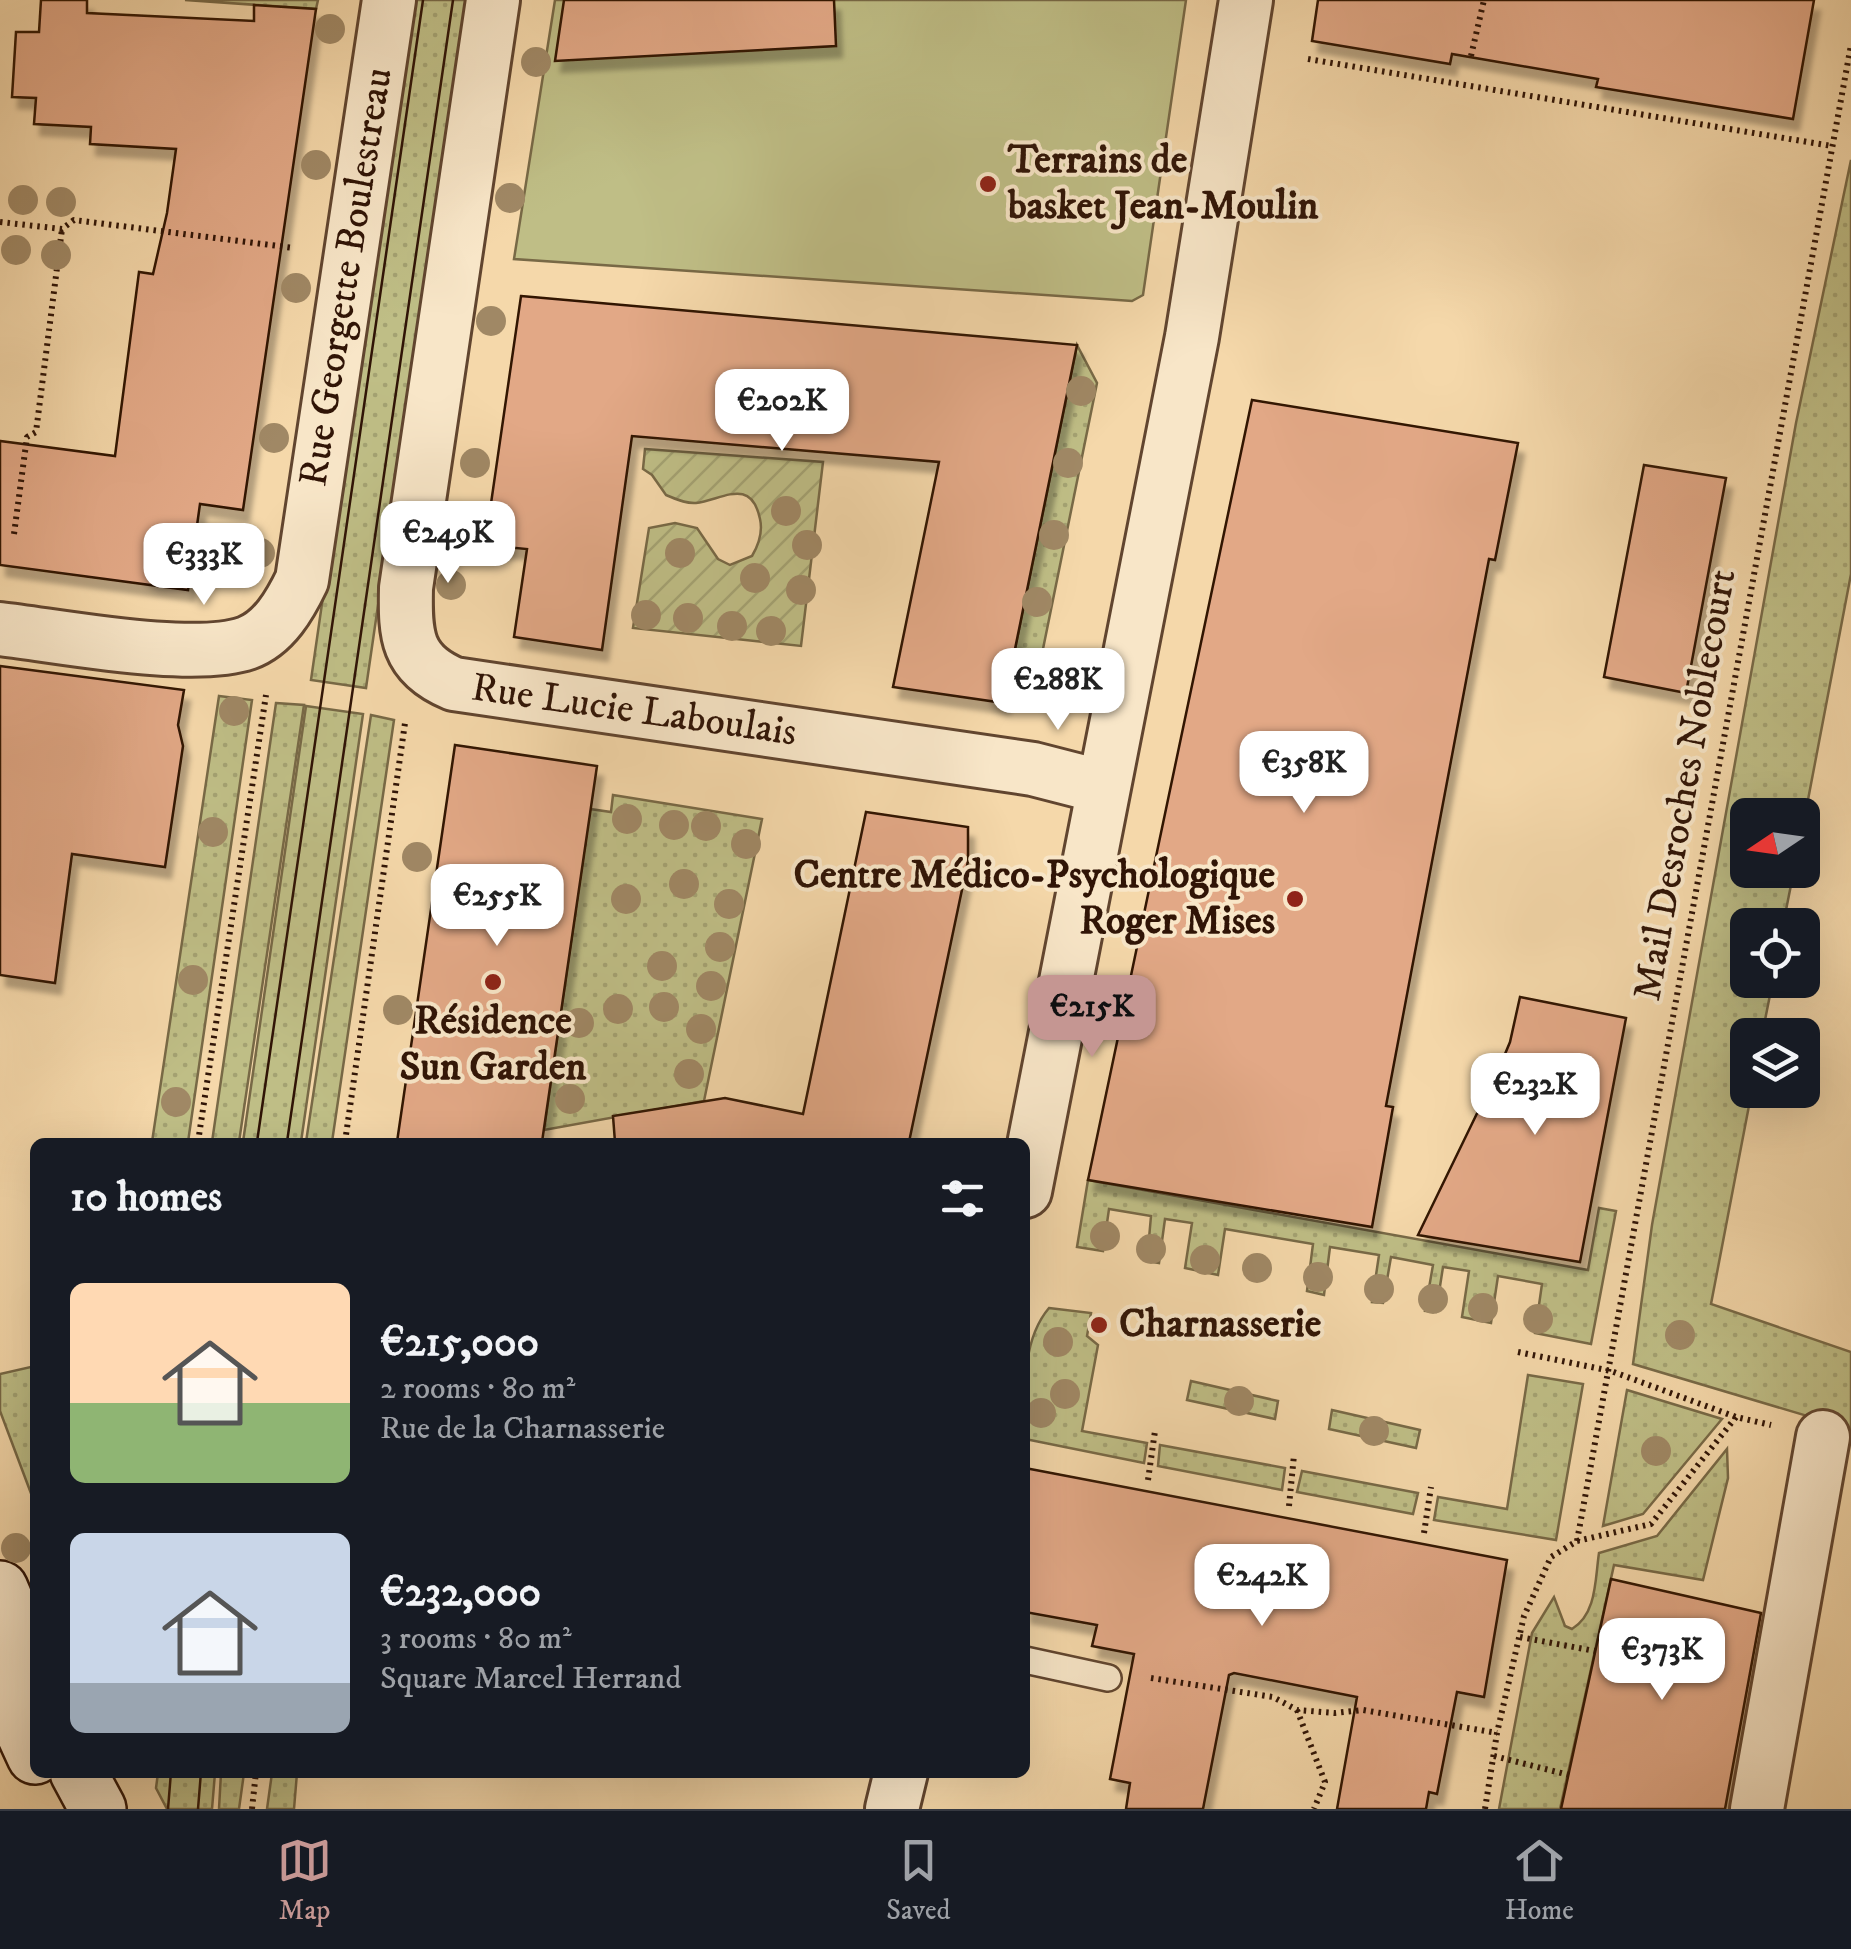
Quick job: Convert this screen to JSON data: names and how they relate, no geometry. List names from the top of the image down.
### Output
{
  "streets": {
    "street": ["Rue Georgette Boulestreau", "Rue Lucie Laboulais"],
    "path": ["Mail Desroches Noblecourt"]
  },
  "places": [
    "Terrains de basket Jean-Moulin",
    "Centre Médico-Psychologique Roger Mises",
    "Résidence Sun Garden",
    "Charnasserie"
  ],
  "north": "left",
  "page": {
    "price": [
      "€202K",
      "€249K",
      "€333K",
      "€288K",
      "€358K",
      "€255K",
      "€215K",
      "€232K",
      "€242K",
      "€373K"
    ],
    "heading": "10 homes",
    "list": [
      {
        "name": "€215,000",
        "note": "2 rooms · 80 m² · Rue de la Charnasserie"
      },
      {
        "name": "€232,000",
        "note": "3 rooms · 80 m² · Square Marcel Herrand"
      }
    ],
    "tabs": ["Map", "Saved", "Home"]
  }
}
